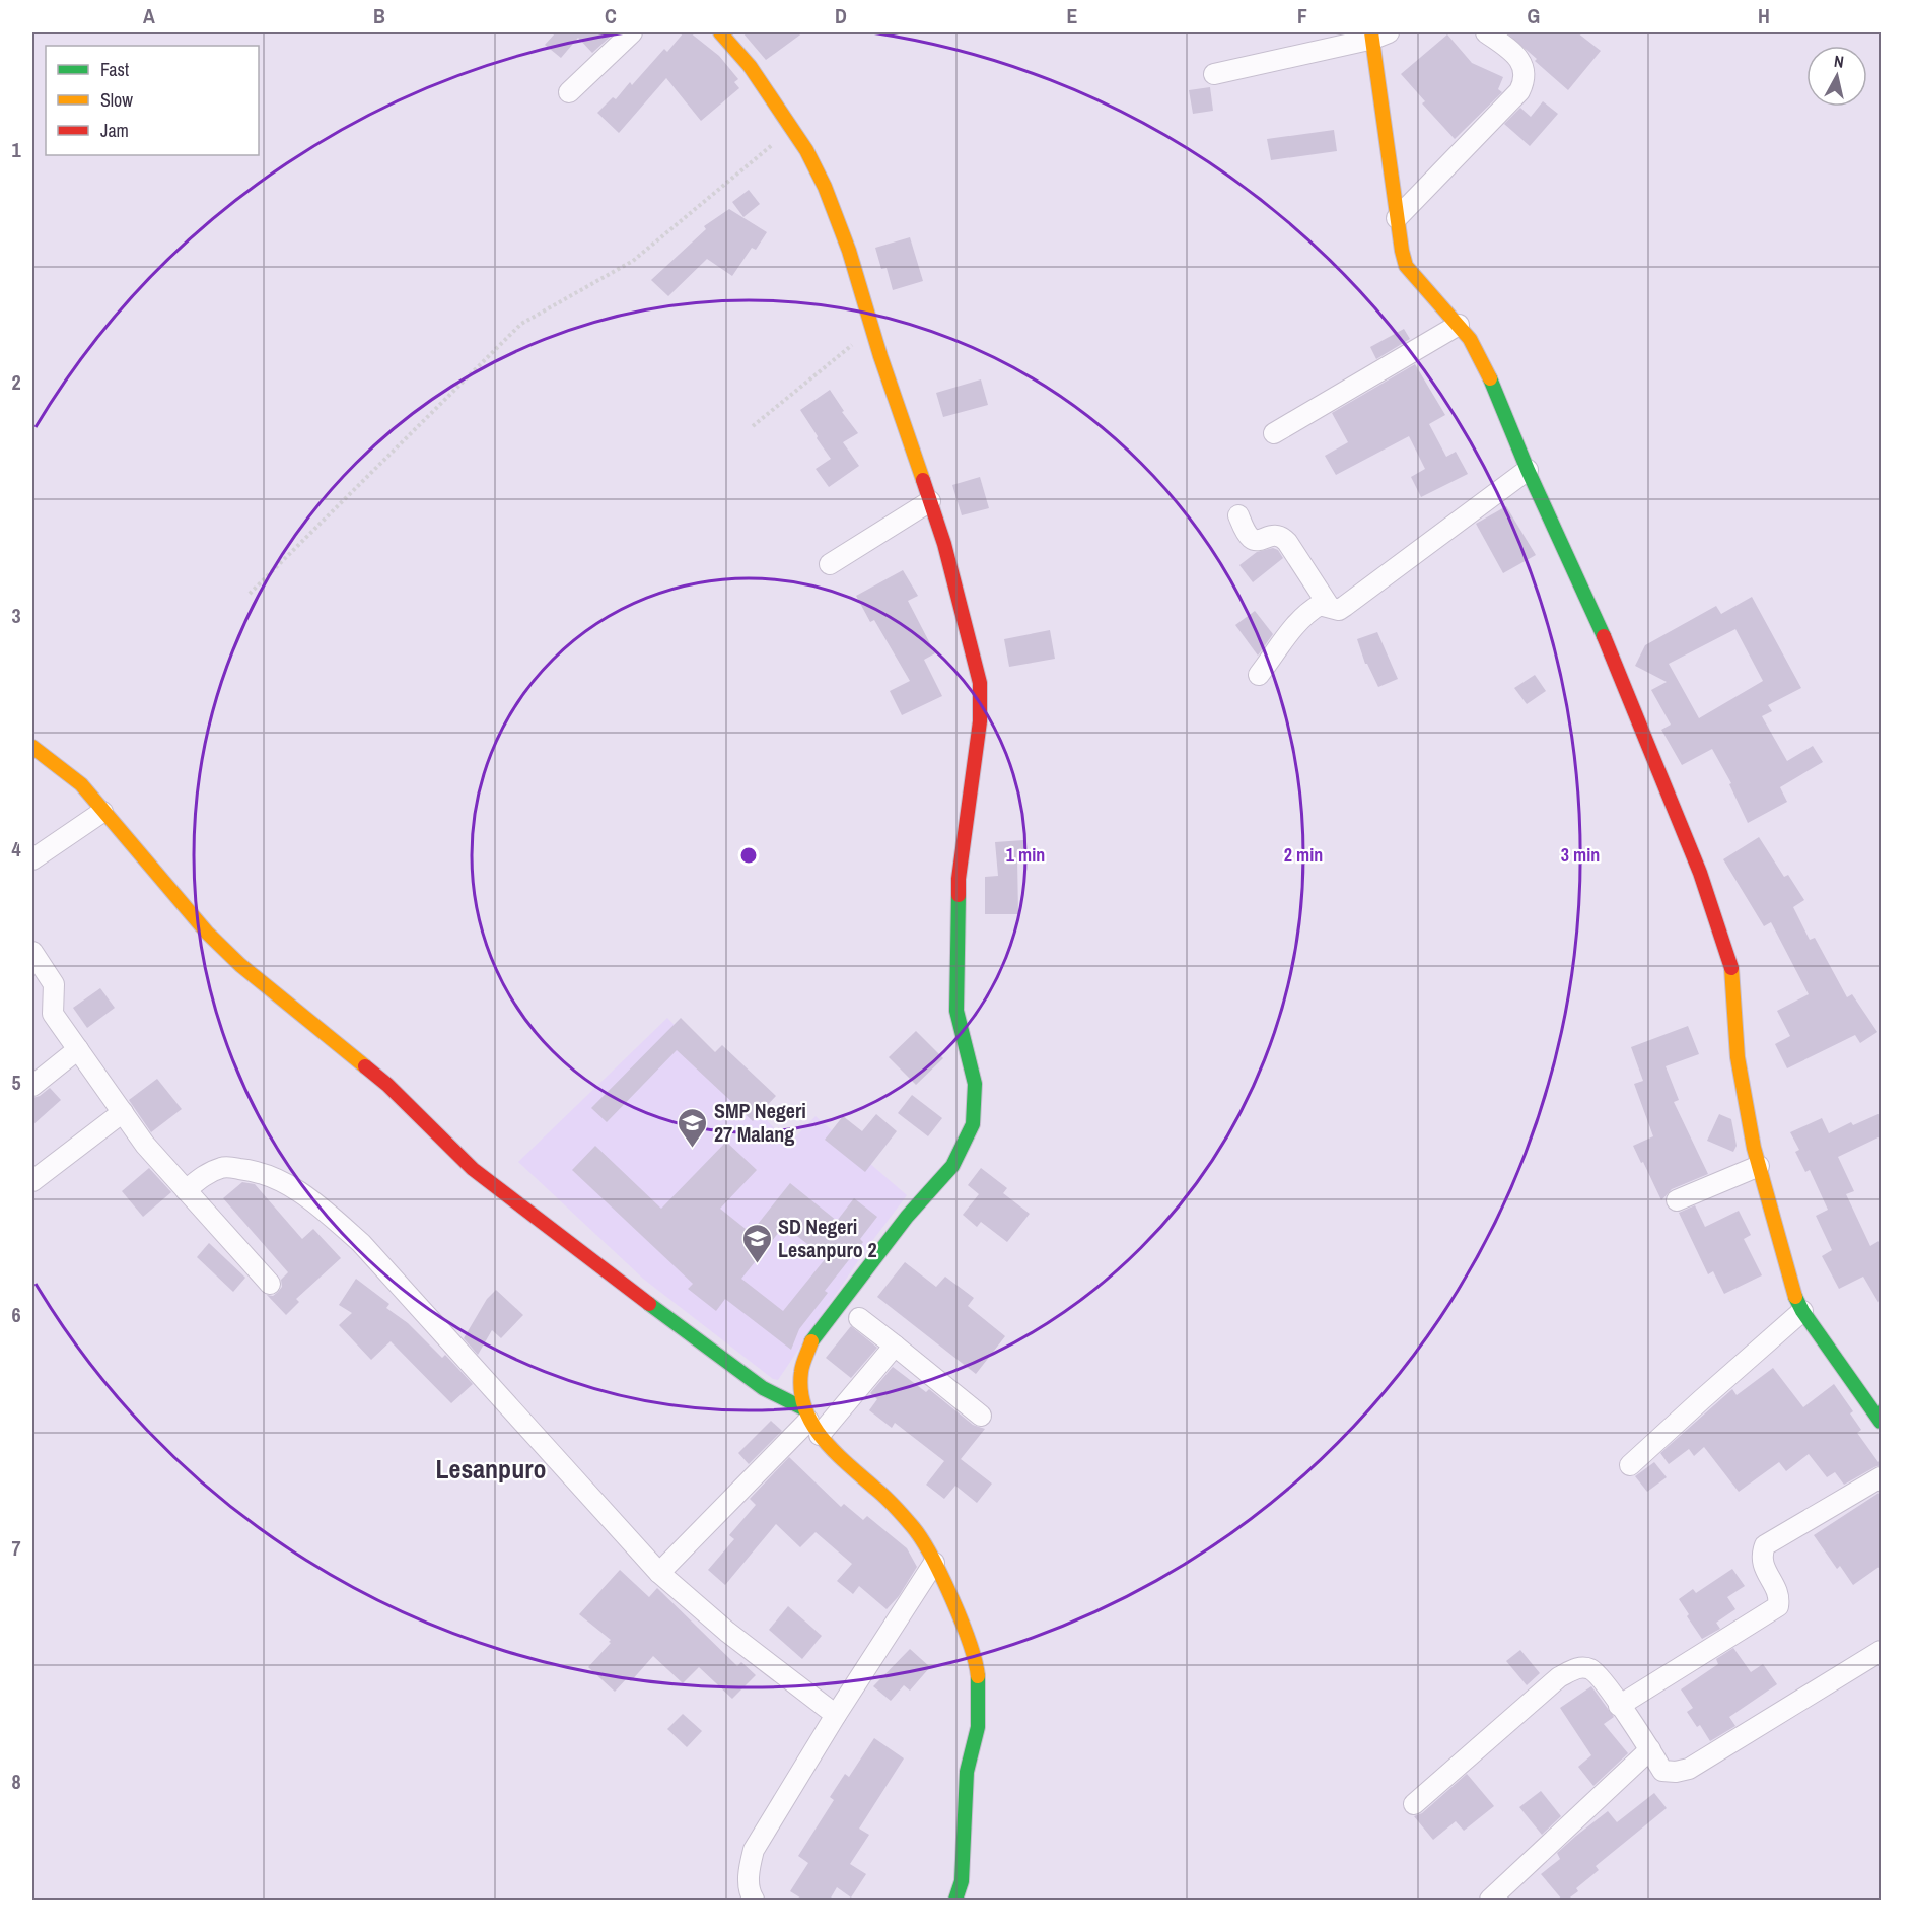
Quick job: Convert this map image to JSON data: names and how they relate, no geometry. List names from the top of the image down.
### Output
{
  "districts": ["Lesanpuro"],
  "places": {
    "school or university": ["SMP Negeri 27 Malang", "SD Negeri Lesanpuro 2"]
  },
  "legend": ["Fast", "Slow", "Jam"],
  "north": "top",
  "grid": {
    "columns": [
      "A",
      "B",
      "C",
      "D",
      "E",
      "F",
      "G",
      "H"
    ],
    "rows": [
      "1",
      "2",
      "3",
      "4",
      "5",
      "6",
      "7",
      "8"
    ]
  },
  "rings": ["1 min", "2 min", "3 min"]
}
